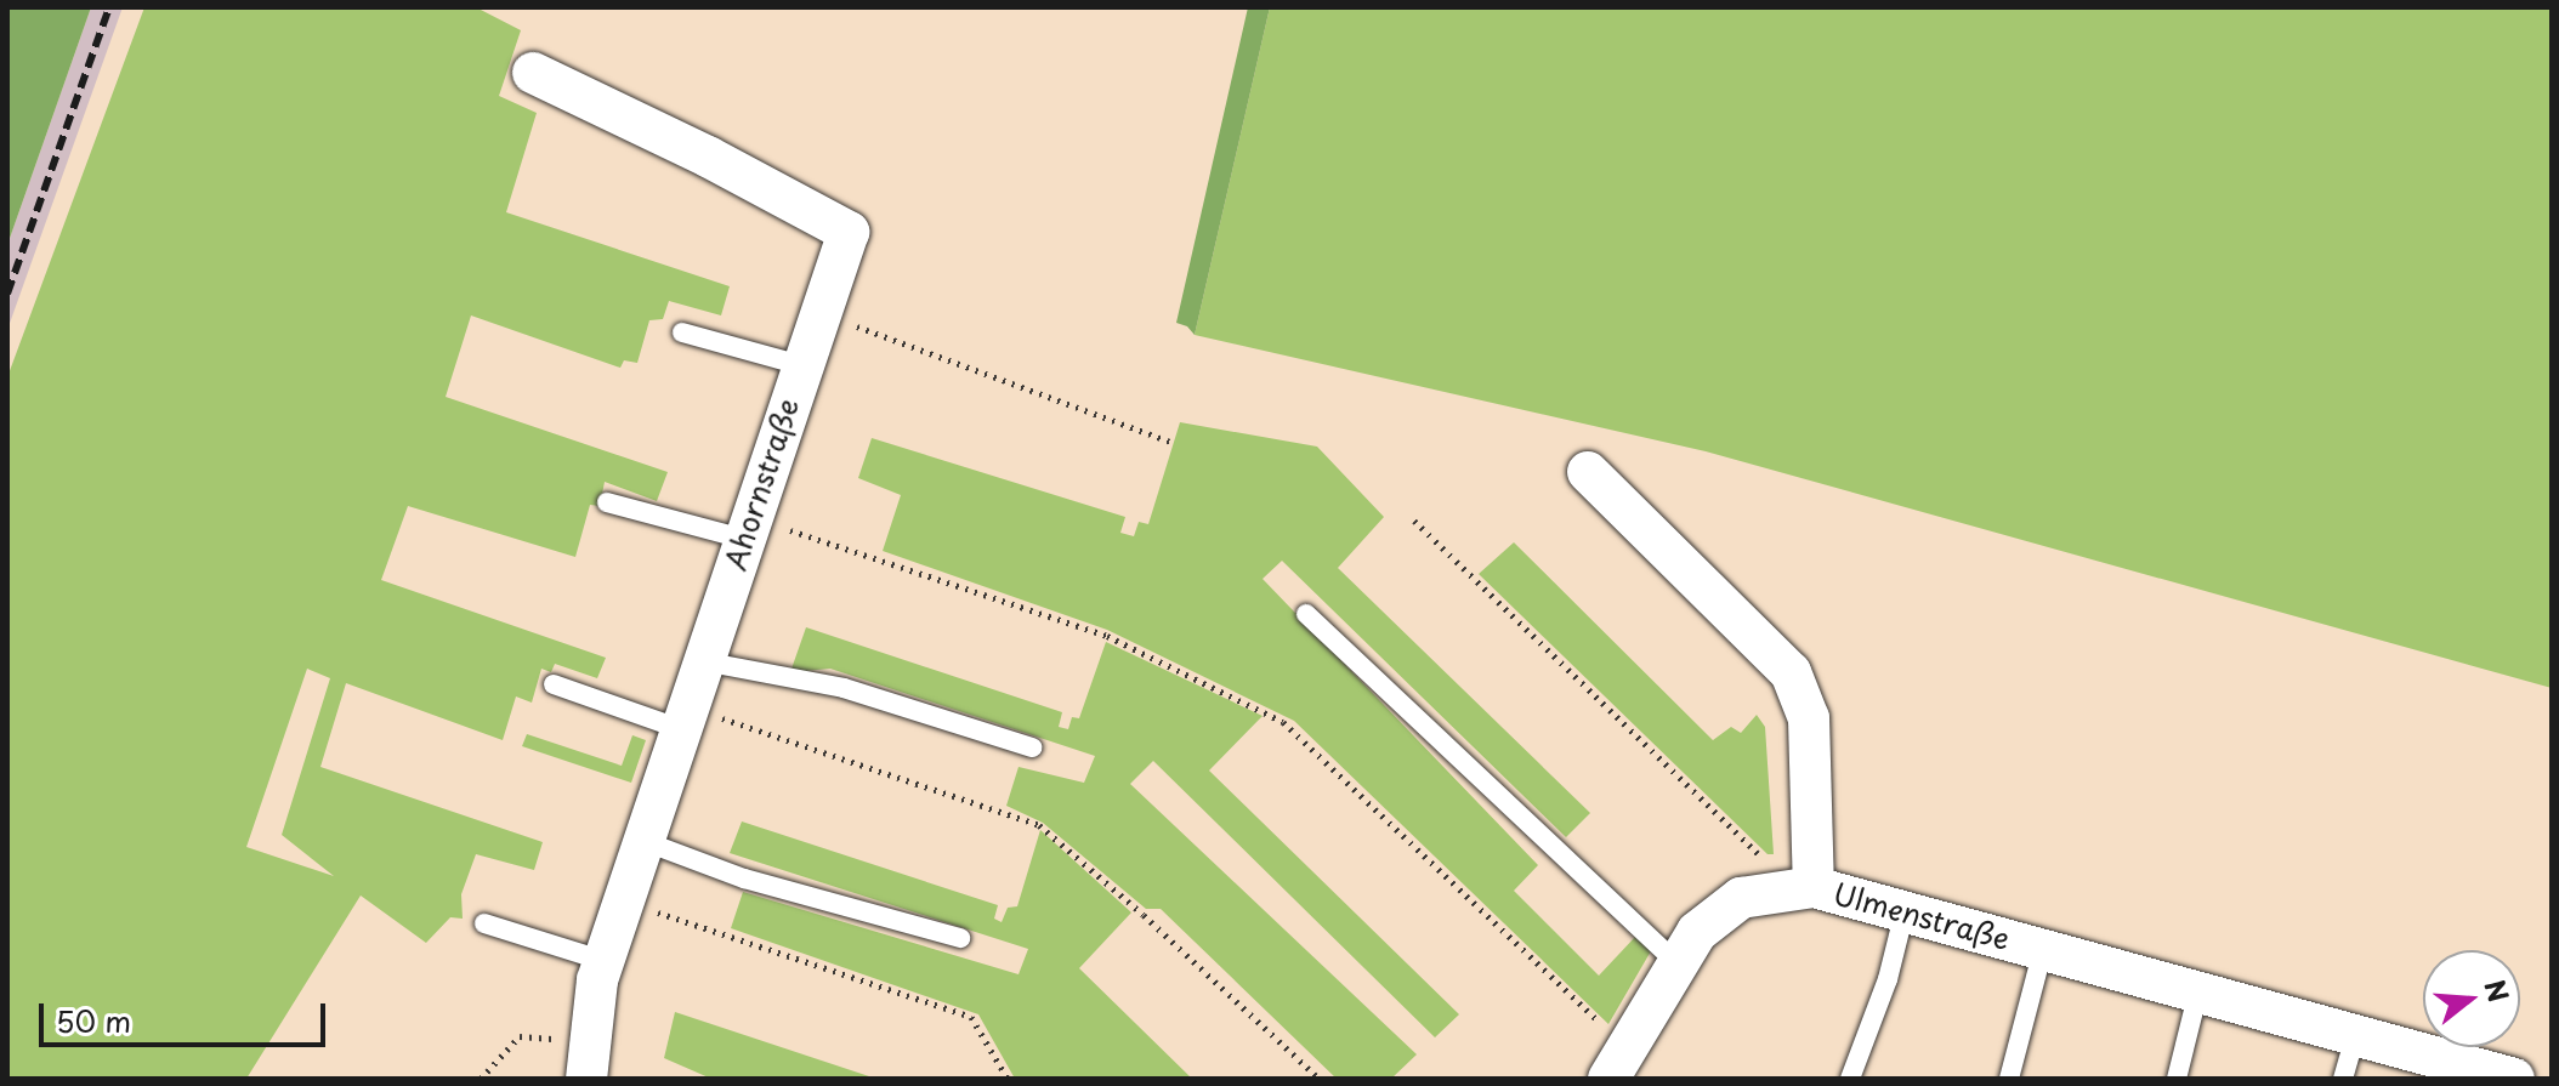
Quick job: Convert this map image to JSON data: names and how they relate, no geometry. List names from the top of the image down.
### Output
{
  "streets": {
    "street": ["Ahornstraße", "Ulmenstraße"]
  },
  "scale_bar": "50 m",
  "north": "right"
}
